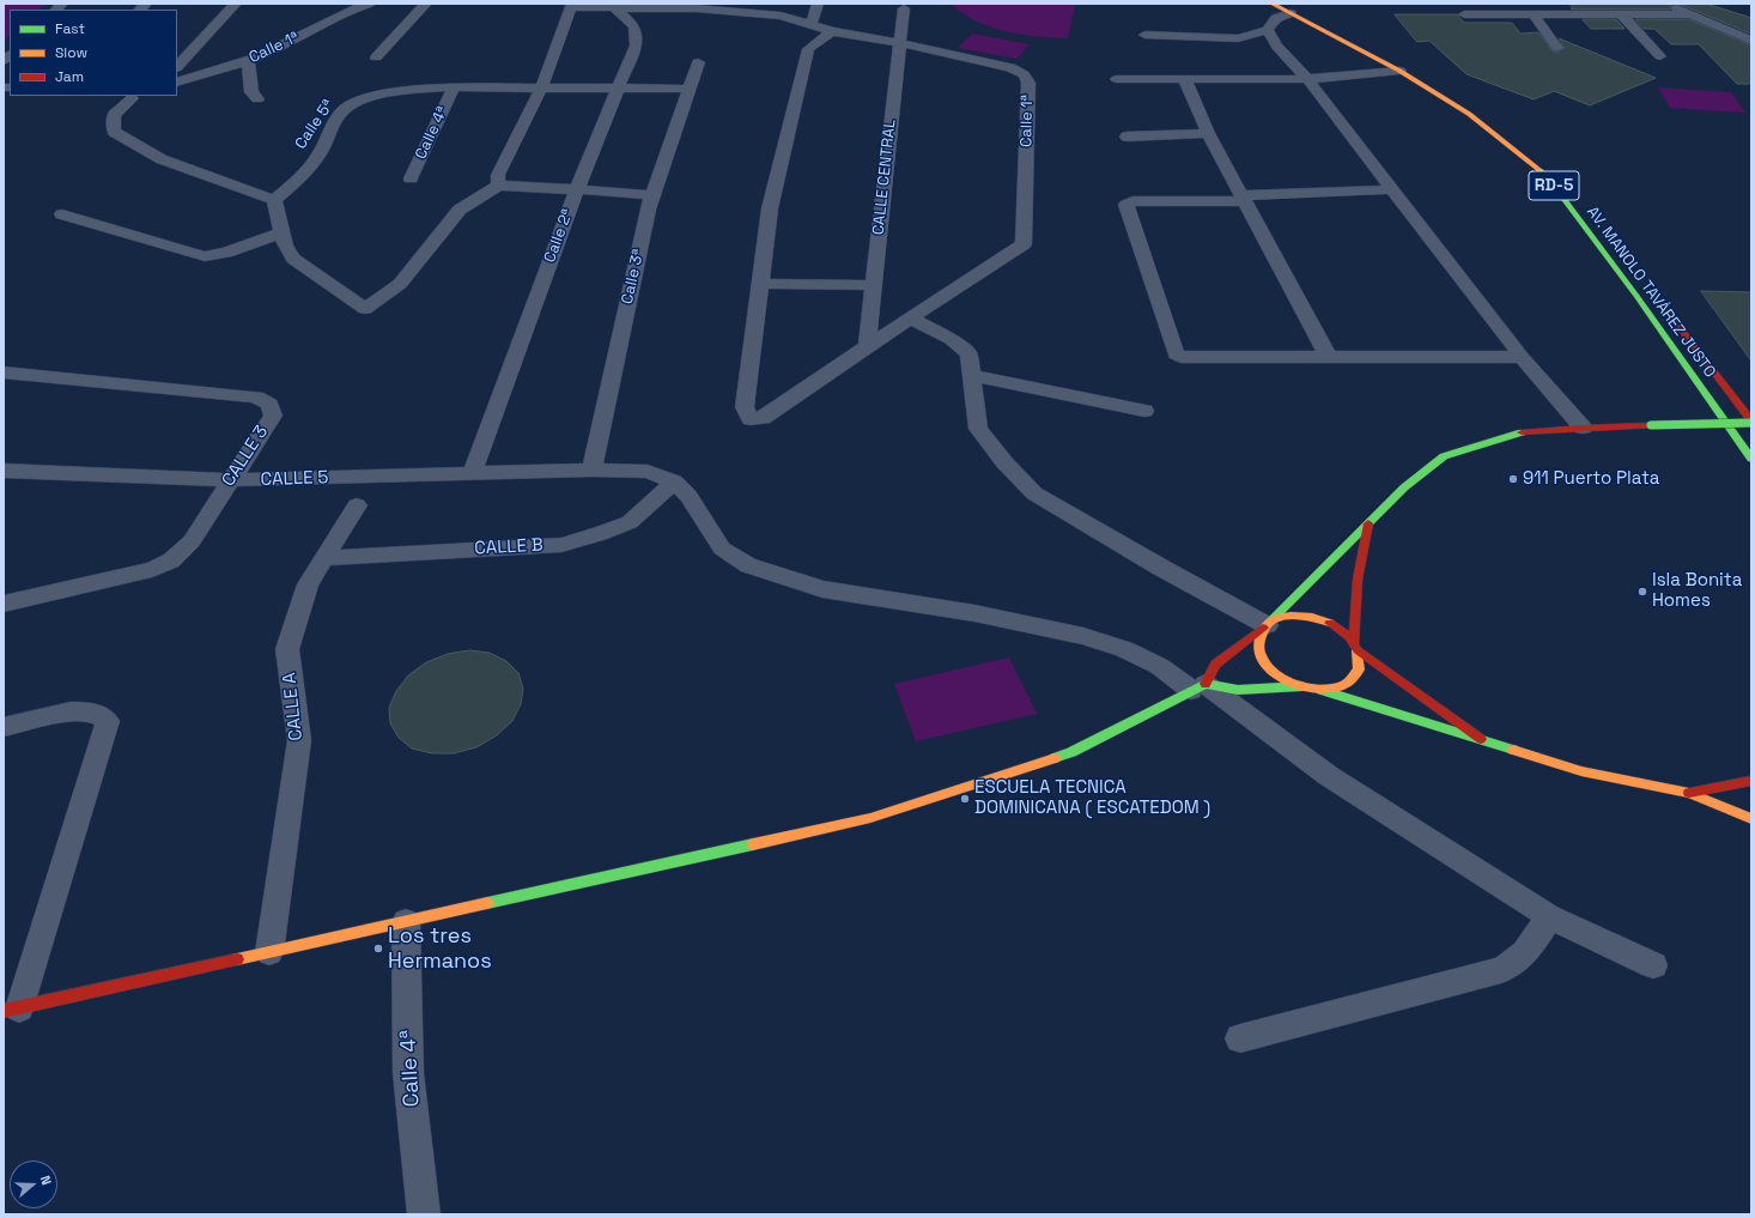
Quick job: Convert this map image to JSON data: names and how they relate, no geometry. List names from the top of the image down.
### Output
{
  "streets": {
    "street": [
      "Calle 1ª",
      "Calle 5ª",
      "Calle 4ª",
      "CALLE CENTRAL",
      "RD-5",
      "Calle 2ª",
      "Calle 3ª",
      "AV. MANOLO TAVÁREZ JUSTO",
      "CALLE 3",
      "CALLE 5",
      "CALLE B",
      "CALLE A"
    ]
  },
  "crossings": [
    ["Calle 1ª", "Calle 5ª"],
    ["Calle 1ª", "CALLE CENTRAL"],
    ["Calle 1ª", "Calle 2ª"],
    ["Calle 5ª", "Calle 4ª"],
    ["Calle 5ª", "Calle 2ª"],
    ["Calle 5ª", "Calle 3ª"],
    ["Calle 2ª", "CALLE 5"],
    ["Calle 3ª", "CALLE 5"],
    ["CALLE 3", "CALLE 5"],
    ["CALLE 5", "CALLE B"],
    ["CALLE B", "CALLE A"]
  ],
  "places": [
    "911 Puerto Plata",
    "Isla Bonita Homes",
    "ESCUELA TECNICA DOMINICANA ( ESCATEDOM )",
    "Los tres Hermanos"
  ],
  "legend": ["Fast", "Slow", "Jam"],
  "north": "right"
}
